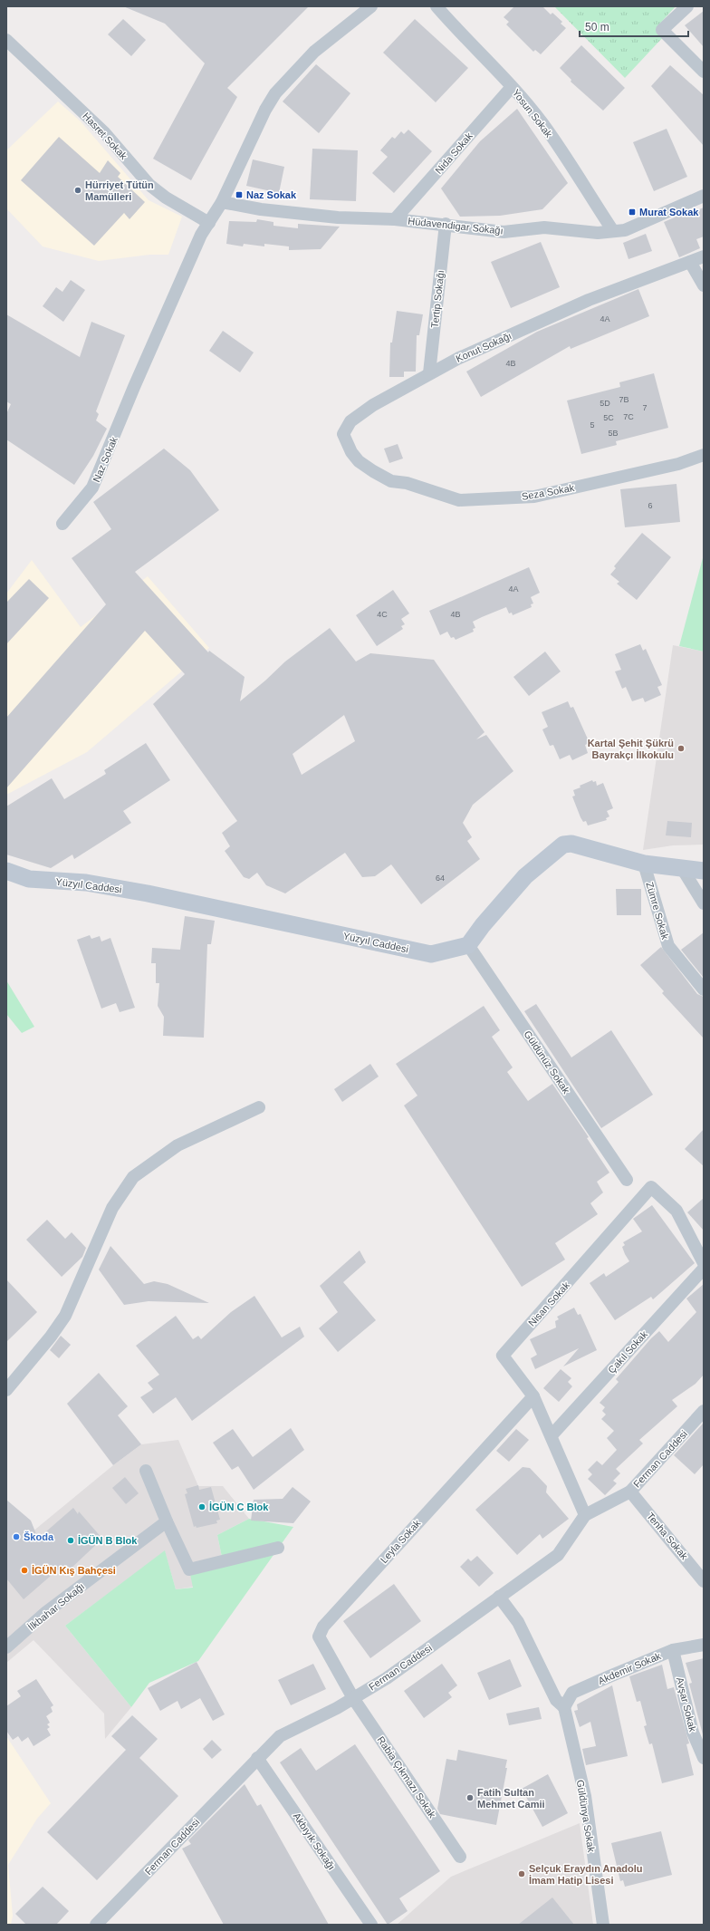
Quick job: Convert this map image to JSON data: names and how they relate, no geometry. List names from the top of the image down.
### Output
{
  "streets": {
    "street": [
      "Yosun Sokak",
      "Hasret Sokak",
      "Nida Sokak",
      "Hüdavendigar Sokağı",
      "Tertip Sokağı",
      "Konut Sokağı",
      "Naz Sokak",
      "Seza Sokak",
      "Yüzyıl Caddesi",
      "Zümre Sokak",
      "Güldünüz Sokak",
      "Nisan Sokak",
      "Çakıl Sokak",
      "Ferman Caddesi",
      "Tenha Sokak",
      "Leyla Sokak",
      "İlkbahar Sokağı",
      "Akdemir Sokak",
      "Avşar Sokak",
      "Rabia Çıkmazı Sokak",
      "Güldünya Sokak",
      "Akbıyık Sokağı"
    ]
  },
  "crossings": [
    ["Yosun Sokak", "Nida Sokak"],
    ["Yosun Sokak", "Hüdavendigar Sokağı"],
    ["Hasret Sokak", "Naz Sokak"],
    ["Nida Sokak", "Hüdavendigar Sokağı"],
    ["Hüdavendigar Sokağı", "Tertip Sokağı"],
    ["Hüdavendigar Sokağı", "Naz Sokak"],
    ["Tertip Sokağı", "Konut Sokağı"],
    ["Konut Sokağı", "Seza Sokak"],
    ["Yüzyıl Caddesi", "Güldünüz Sokak"],
    ["Nisan Sokak", "Çakıl Sokak"],
    ["Nisan Sokak", "Ferman Caddesi"],
    ["Nisan Sokak", "Leyla Sokak"],
    ["Ferman Caddesi", "Tenha Sokak"],
    ["Ferman Caddesi", "Leyla Sokak"],
    ["Ferman Caddesi", "Rabia Çıkmazı Sokak"],
    ["Ferman Caddesi", "Akbıyık Sokağı"],
    ["Leyla Sokak", "Rabia Çıkmazı Sokak"],
    ["Akdemir Sokak", "Avşar Sokak"],
    ["Akdemir Sokak", "Güldünya Sokak"]
  ],
  "places": {
    "other": [
      "Hürriyet Tütün Mamülleri",
      "Kartal Şehit Şükrü Bayrakçı İlkokulu",
      "İGÜN C Blok",
      "Škoda",
      "İGÜN B Blok",
      "İGÜN Kış Bahçesi",
      "Fatih Sultan Mehmet Camii",
      "Selçuk Eraydın Anadolu İmam Hatip Lisesi"
    ],
    "transit": ["Naz Sokak", "Murat Sokak"]
  },
  "house_numbers": [
    "4A",
    "4B",
    "7B",
    "5D",
    "7",
    "7C",
    "5C",
    "5",
    "5B",
    "6",
    "4A",
    "4C",
    "4B",
    "64"
  ],
  "scale_bar": "50 m"
}
